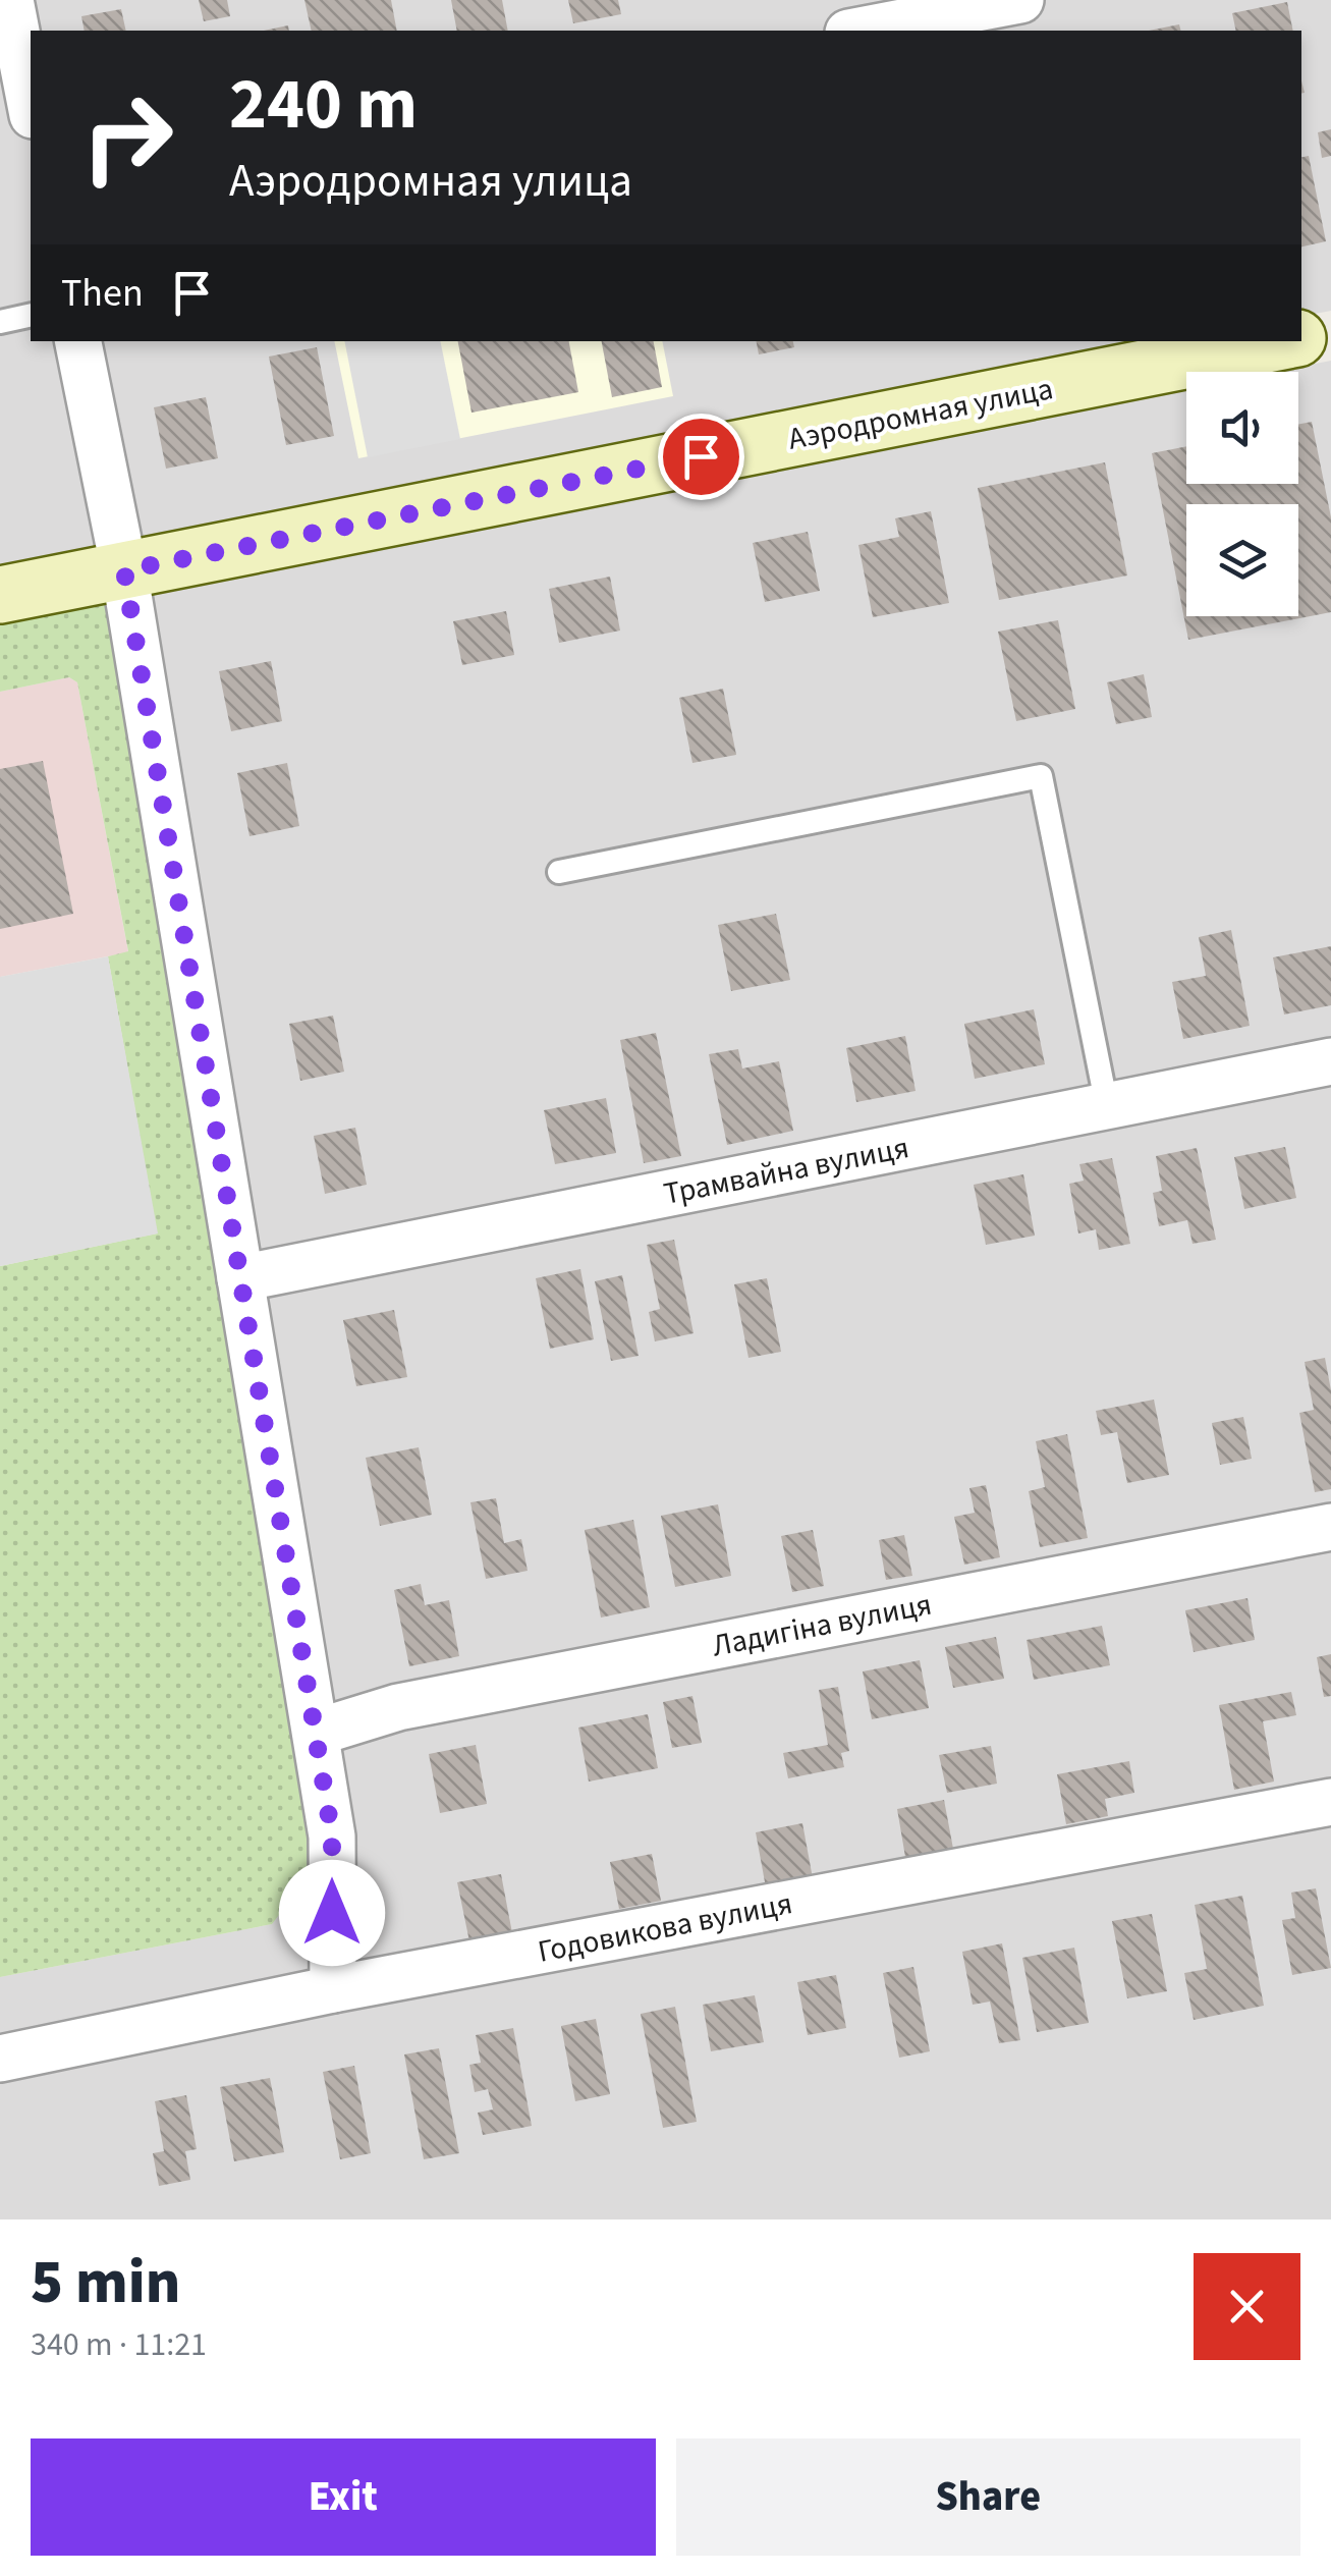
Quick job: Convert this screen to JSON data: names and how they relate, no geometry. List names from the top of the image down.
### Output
{
  "streets": {
    "main road": ["Аэродромная улица"],
    "street": ["Трамвайна вулиця", "Ладигіна вулиця", "Годовикова вулиця"]
  },
  "page": {
    "turn": ["240 m", "Аэродромная улица"],
    "then": "Then",
    "heading": ["5 min", "340 m · 11:21"],
    "buttons": ["Exit", "Share"]
  }
}
